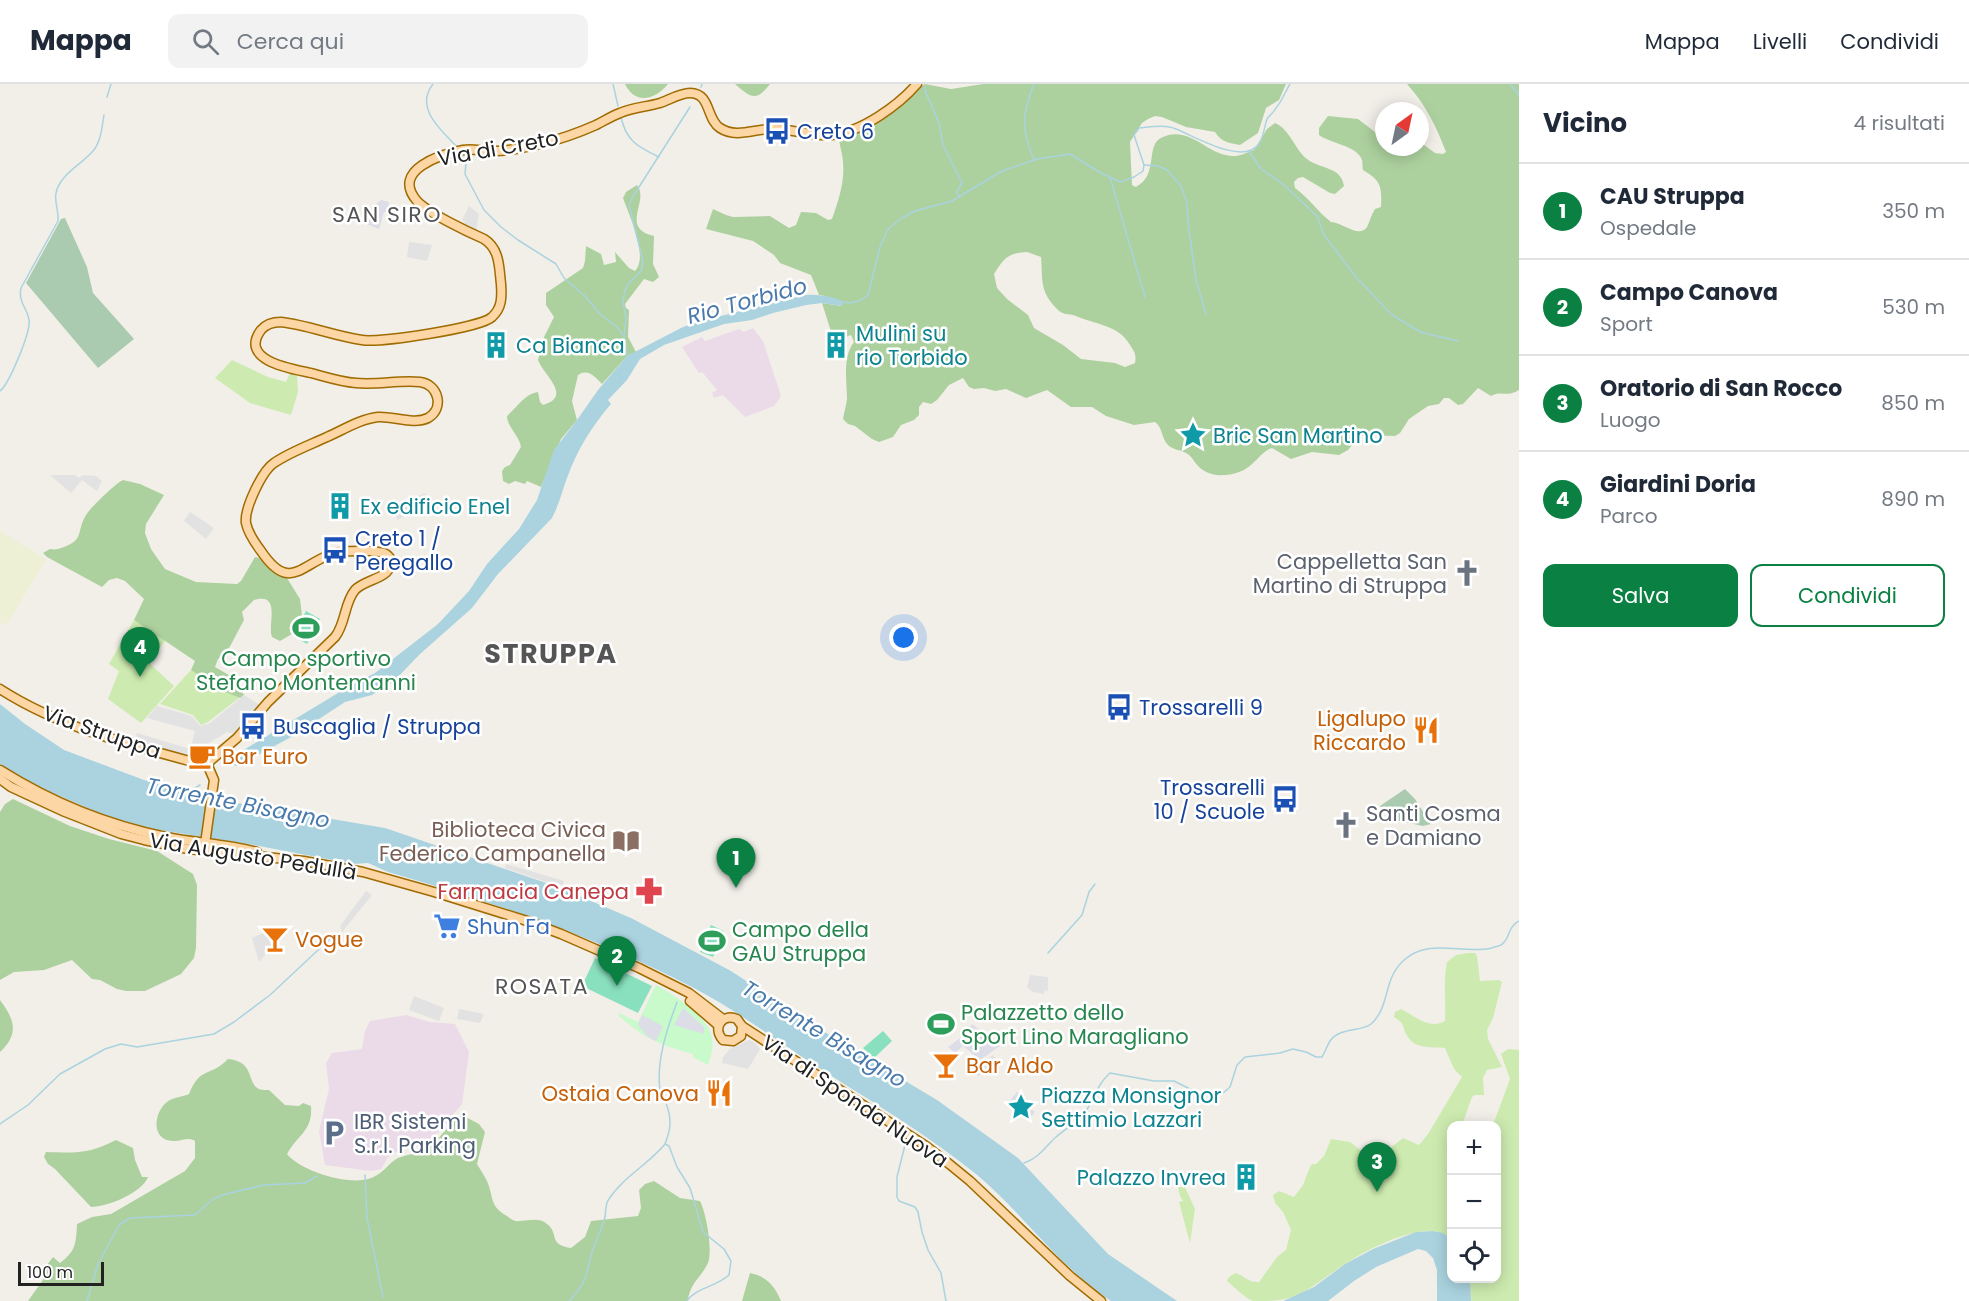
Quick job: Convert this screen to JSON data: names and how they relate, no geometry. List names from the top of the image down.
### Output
{
  "streets": {
    "main road": [
      "Via di Creto",
      "Via Struppa",
      "Via Augusto Pedullà",
      "Via di Sponda Nuova"
    ]
  },
  "crossings": [
    ["Via di Creto", "Via Struppa"],
    ["Via Augusto Pedullà", "Via di Sponda Nuova"]
  ],
  "districts": ["SAN SIRO", "STRUPPA", "ROSATA"],
  "water": ["Rio Torbido", "Torrente Bisagno"],
  "places": {
    "bus stop": [
      "Creto 6",
      "Creto 1 / Peregallo",
      "Trossarelli 9",
      "Buscaglia / Struppa",
      "Trossarelli 10 / Scuole"
    ],
    "building": [
      "Ca Bianca",
      "Mulini su rio Torbido",
      "Ex edificio Enel",
      "Palazzo Invrea"
    ],
    "place": ["Bric San Martino", "Piazza Monsignor Settimio Lazzari"],
    "church": ["Cappelletta San Martino di Struppa", "Santi Cosma e Damiano"],
    "sports": ["Campo sportivo Stefano Montemanni", "Campo della GAU Struppa", "Palazzetto dello Sport Lino Maragliano"],
    "restaurant": ["Ligalupo Riccardo", "Ostaia Canova"],
    "cafe": ["Bar Euro"],
    "library": ["Biblioteca Civica Federico Campanella"],
    "pharmacy": ["Farmacia Canepa"],
    "supermarket": ["Shun Fa"],
    "bar": ["Vogue", "Bar Aldo"],
    "parking": ["IBR Sistemi S.r.l. Parking"]
  },
  "scale_bar": "100 m",
  "north": "top right",
  "page": {
    "header": "Mappa",
    "search": "Cerca qui",
    "nav": ["Mappa", "Livelli", "Condividi"],
    "heading": ["Vicino", "4 risultati"],
    "list": [
      {
        "mark": "1",
        "name": "CAU Struppa",
        "note": "Ospedale",
        "value": "350 m"
      },
      {
        "mark": "2",
        "name": "Campo Canova",
        "note": "Sport",
        "value": "530 m"
      },
      {
        "mark": "3",
        "name": "Oratorio di San Rocco",
        "note": "Luogo",
        "value": "850 m"
      },
      {
        "mark": "4",
        "name": "Giardini Doria",
        "note": "Parco",
        "value": "890 m"
      }
    ],
    "buttons": ["Salva", "Condividi"],
    "pins": [
      "4",
      "1",
      "2",
      "3"
    ],
    "map_buttons": ["+", "−"],
    "scale": "100 m"
  }
}
